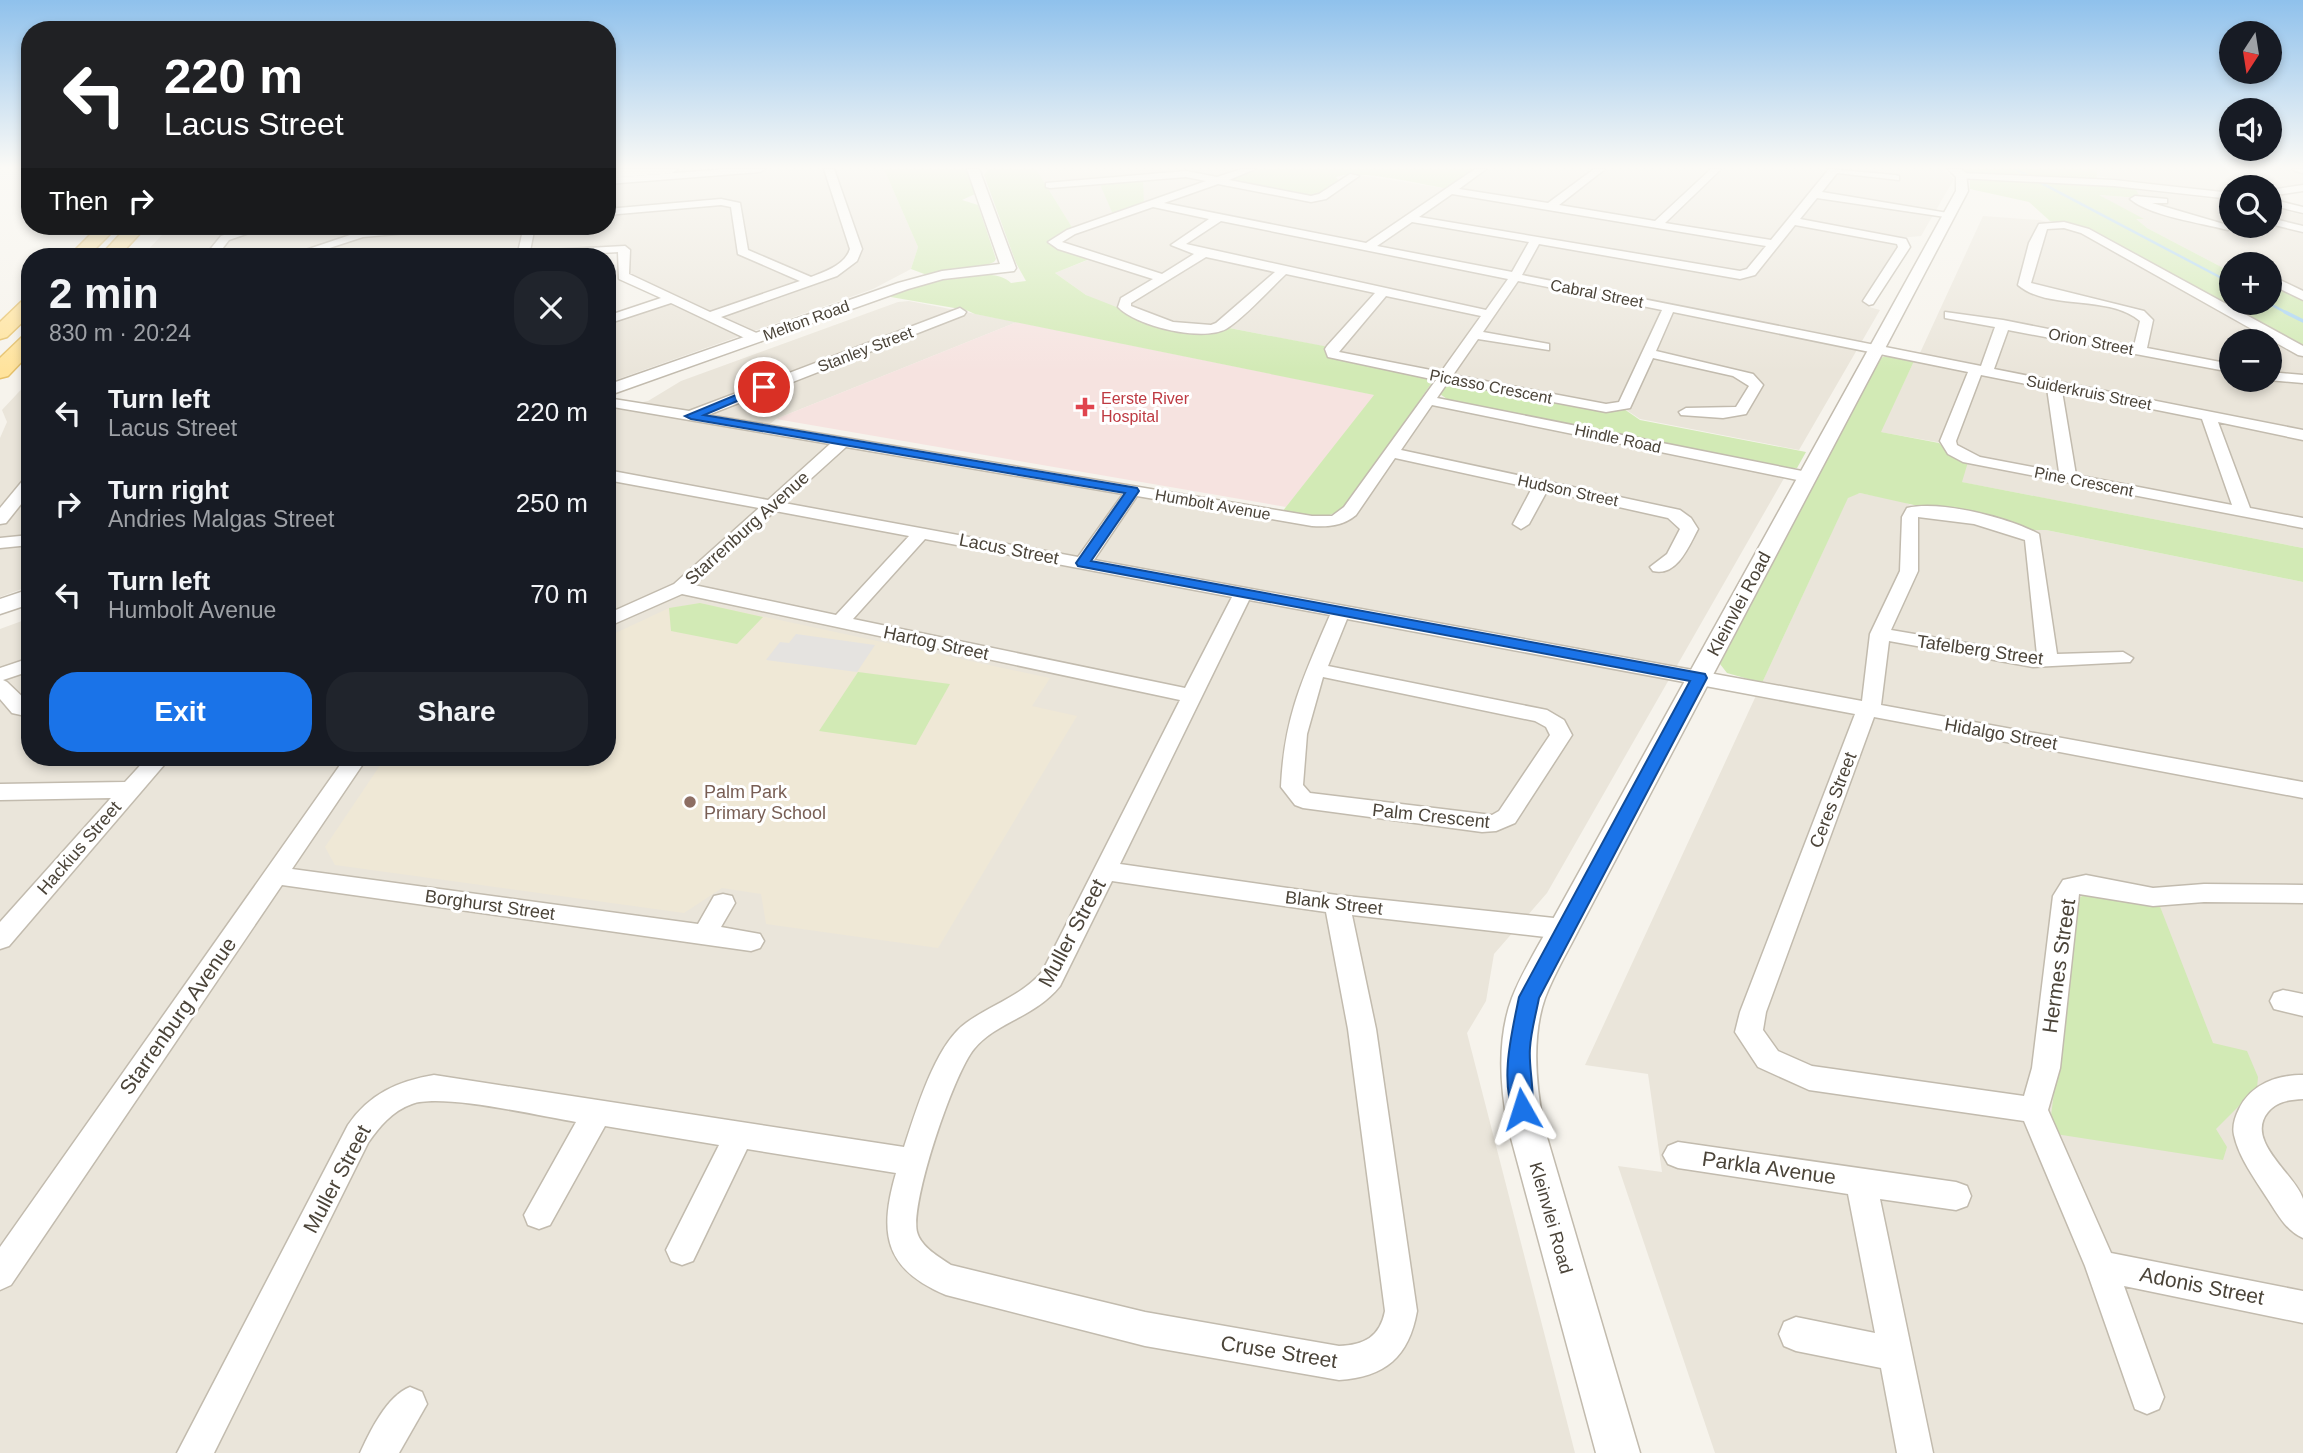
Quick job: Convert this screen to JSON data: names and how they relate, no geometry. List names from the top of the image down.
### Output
{
  "streets": {
    "street": [
      "Cabral Street",
      "Melton Road",
      "Orion Street",
      "Stanley Street",
      "Picasso Crescent",
      "Suiderkruis Street",
      "Hindle Road",
      "Pine Crescent",
      "Hudson Street",
      "Humbolt Avenue",
      "Starrenburg Avenue",
      "Lacus Street",
      "Kleinvlei Road",
      "Hartog Street",
      "Tafelberg Street",
      "Hidalgo Street",
      "Ceres Street",
      "Palm Crescent",
      "Hackius Street",
      "Blank Street",
      "Borghurst Street",
      "Muller Street",
      "Hermes Street",
      "Parkla Avenue",
      "Adonis Street",
      "Cruse Street"
    ]
  },
  "crossings": [
    ["Cabral Street", "Picasso Crescent"],
    ["Cabral Street", "Suiderkruis Street"],
    ["Cabral Street", "Humbolt Avenue"],
    ["Cabral Street", "Kleinvlei Road"],
    ["Stanley Street", "Humbolt Avenue"],
    ["Picasso Crescent", "Humbolt Avenue"],
    ["Suiderkruis Street", "Pine Crescent"],
    ["Suiderkruis Street", "Kleinvlei Road"],
    ["Hindle Road", "Humbolt Avenue"],
    ["Hindle Road", "Kleinvlei Road"],
    ["Hudson Street", "Humbolt Avenue"],
    ["Humbolt Avenue", "Starrenburg Avenue"],
    ["Starrenburg Avenue", "Lacus Street"],
    ["Starrenburg Avenue", "Hartog Street"],
    ["Starrenburg Avenue", "Borghurst Street"],
    ["Lacus Street", "Kleinvlei Road"],
    ["Lacus Street", "Hidalgo Street"],
    ["Lacus Street", "Palm Crescent"],
    ["Lacus Street", "Muller Street"],
    ["Kleinvlei Road", "Hidalgo Street"],
    ["Kleinvlei Road", "Blank Street"],
    ["Hartog Street", "Muller Street"],
    ["Tafelberg Street", "Ceres Street"],
    ["Hidalgo Street", "Ceres Street"],
    ["Ceres Street", "Hermes Street"],
    ["Blank Street", "Muller Street"],
    ["Blank Street", "Cruse Street"],
    ["Muller Street", "Cruse Street"]
  ],
  "places": {
    "health": ["Eerste River Hospital"],
    "other": ["Palm Park Primary School"]
  },
  "north": "bottom",
  "page": {
    "map_buttons": ["+", "−"],
    "turn": ["220 m", "Lacus Street"],
    "then": "Then",
    "heading": ["2 min", "830 m · 20:24"],
    "list": [
      {
        "name": "Turn left",
        "note": "Lacus Street",
        "value": "220 m"
      },
      {
        "name": "Turn right",
        "note": "Andries Malgas Street",
        "value": "250 m"
      },
      {
        "name": "Turn left",
        "note": "Humbolt Avenue",
        "value": "70 m"
      }
    ],
    "buttons": ["Exit", "Share"]
  }
}
